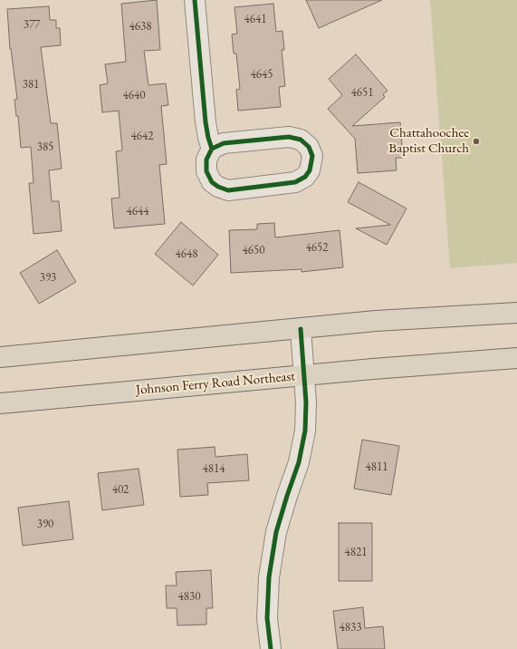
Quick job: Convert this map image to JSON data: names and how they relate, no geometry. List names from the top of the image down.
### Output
{
  "streets": {
    "main road": ["Johnson Ferry Road Northeast"]
  },
  "places": ["Chattahoochee Baptist Church"],
  "house_numbers": [
    "4641",
    "377",
    "4638",
    "4645",
    "381",
    "4651",
    "4640",
    "4642",
    "385",
    "4644",
    "4652",
    "4650",
    "4648",
    "393",
    "4811",
    "4814",
    "402",
    "390",
    "4821",
    "4830",
    "4833"
  ]
}
